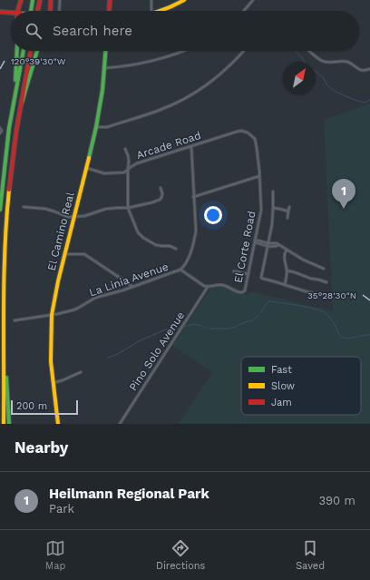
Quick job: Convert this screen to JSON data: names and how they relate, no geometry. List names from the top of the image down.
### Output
{
  "streets": {
    "main road": ["El Camino Real"],
    "street": [
      "Arcade Road",
      "El Corte Road",
      "La Linia Avenue",
      "Pino Solo Avenue"
    ]
  },
  "crossings": [
    ["Arcade Road", "El Camino Real"],
    ["Arcade Road", "El Corte Road"],
    ["El Camino Real", "La Linia Avenue"],
    ["El Corte Road", "La Linia Avenue"],
    ["El Corte Road", "Pino Solo Avenue"],
    ["La Linia Avenue", "Pino Solo Avenue"]
  ],
  "legend": ["Fast", "Slow", "Jam"],
  "scale_bar": "200 m",
  "north": "top right",
  "page": {
    "search": "Search here",
    "pins": "1",
    "scale": "200 m",
    "heading": "Nearby",
    "list": [
      {
        "mark": "1",
        "name": "Heilmann Regional Park",
        "note": "Park",
        "value": "390 m"
      }
    ],
    "nav": ["Map", "Directions", "Saved"]
  },
  "coordinates": ["120°39'30\"W", "35°28'30\"N"]
}
